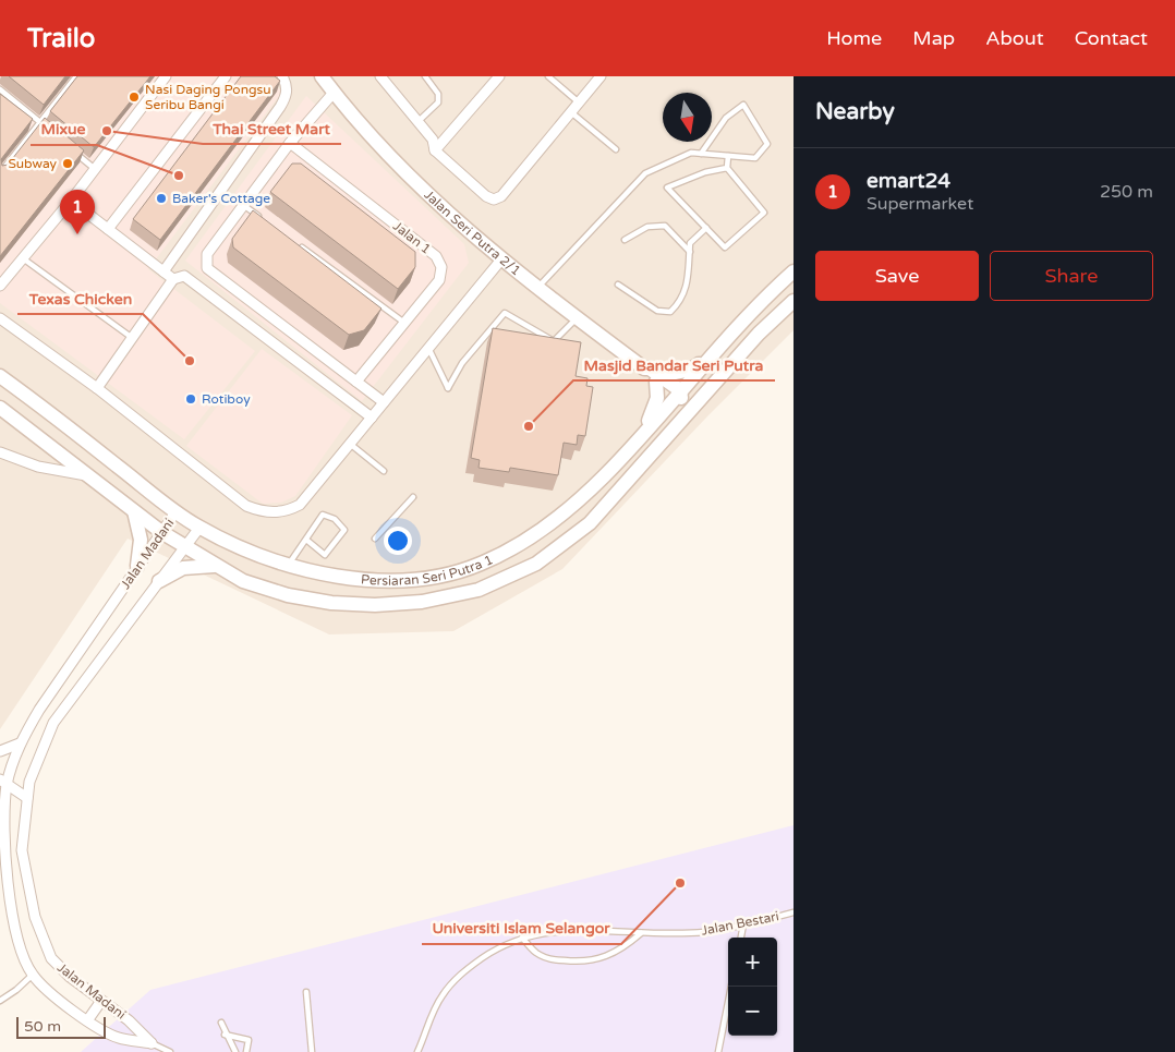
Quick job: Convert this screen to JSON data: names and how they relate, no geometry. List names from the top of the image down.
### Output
{
  "streets": {
    "street": [
      "Jalan Seri Putra 2/1",
      "Jalan 1",
      "Jalan Madani",
      "Persiaran Seri Putra 1"
    ],
    "lane": ["Jalan Bestari"]
  },
  "crossings": [
    ["Jalan Seri Putra 2/1", "Persiaran Seri Putra 1"],
    ["Jalan Madani", "Persiaran Seri Putra 1"]
  ],
  "places": [
    "Nasi Daging Pongsu Seribu Bangi",
    "Thai Street Mart",
    "Subway",
    "Mixue",
    "Baker's Cottage",
    "Texas Chicken",
    "Rotiboy",
    "Masjid Bandar Seri Putra",
    "Universiti Islam Selangor"
  ],
  "scale_bar": "50 m",
  "north": "bottom",
  "page": {
    "header": "Trailo",
    "nav": [
      "Home",
      "Map",
      "About",
      "Contact"
    ],
    "heading": "Nearby",
    "list": [
      {
        "mark": "1",
        "name": "emart24",
        "note": "Supermarket",
        "value": "250 m"
      }
    ],
    "pins": "1",
    "buttons": ["Save", "Share"],
    "map_buttons": ["+", "−"],
    "scale": "50 m"
  }
}
